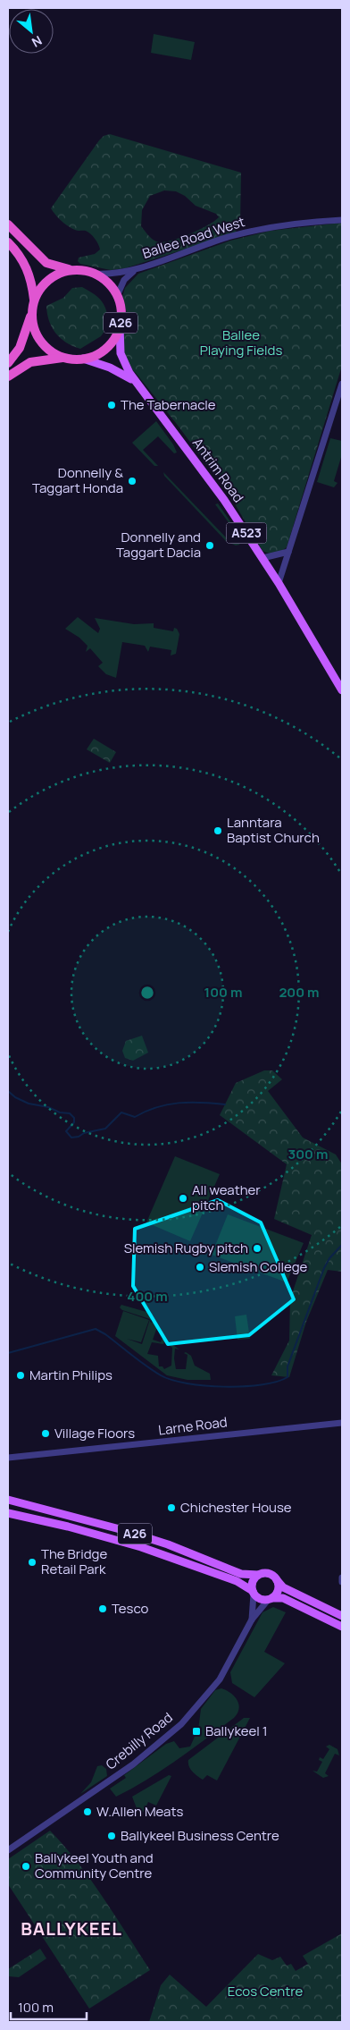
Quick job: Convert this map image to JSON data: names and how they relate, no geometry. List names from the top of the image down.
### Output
{
  "streets": {
    "highway": ["A26"],
    "main road": ["Antrim Road", "A523"],
    "street": ["Ballee Road West", "Larne Road", "Crebilly Road"]
  },
  "crossings": [
    ["Ballee Road West", "A26"],
    ["Ballee Road West", "Antrim Road"],
    ["A26", "Antrim Road"],
    ["A26", "Crebilly Road"]
  ],
  "districts": ["BALLYKEEL"],
  "parks": ["Ballee Playing Fields", "Ecos Centre"],
  "places": {
    "other": [
      "The Tabernacle",
      "Donnelly & Taggart Honda",
      "Donnelly and Taggart Dacia",
      "Lanntara Baptist Church",
      "All weather pitch",
      "Slemish Rugby pitch",
      "Slemish College",
      "Martin Philips",
      "Village Floors",
      "Chichester House",
      "The Bridge Retail Park",
      "Tesco",
      "W.Allen Meats",
      "Ballykeel Business Centre",
      "Ballykeel Youth and Community Centre"
    ],
    "transit": ["Ballykeel 1"]
  },
  "scale_bar": "100 m",
  "north": "bottom right",
  "rings": [
    "100 m",
    "200 m",
    "300 m",
    "400 m"
  ]
}
